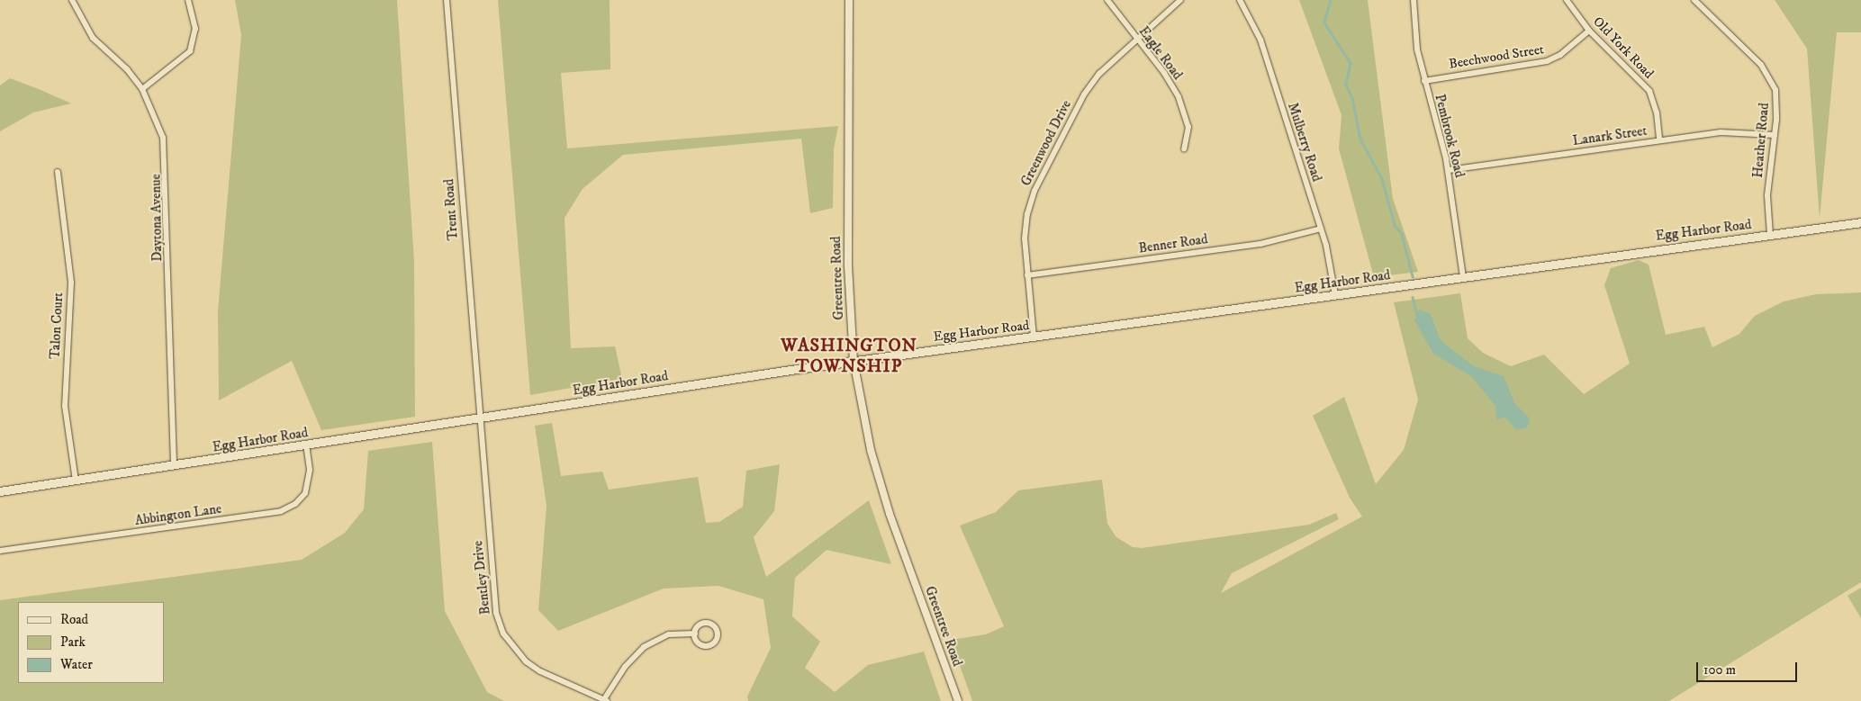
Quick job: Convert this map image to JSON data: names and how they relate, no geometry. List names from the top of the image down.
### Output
{
  "streets": {
    "main road": ["Egg Harbor Road"],
    "street": [
      "Old York Road",
      "Eagle Road",
      "Beechwood Street",
      "Pembrook Road",
      "Lanark Street",
      "Heather Road",
      "Mulberry Road",
      "Greenwood Drive",
      "Trent Road",
      "Daytona Avenue",
      "Benner Road",
      "Greentree Road",
      "Talon Court",
      "Abbington Lane",
      "Bentley Drive"
    ]
  },
  "crossings": [
    ["Old York Road", "Beechwood Street"],
    ["Old York Road", "Lanark Street"],
    ["Eagle Road", "Greenwood Drive"],
    ["Beechwood Street", "Pembrook Road"],
    ["Pembrook Road", "Lanark Street"],
    ["Pembrook Road", "Egg Harbor Road"],
    ["Lanark Street", "Heather Road"],
    ["Heather Road", "Egg Harbor Road"],
    ["Mulberry Road", "Egg Harbor Road"],
    ["Mulberry Road", "Benner Road"],
    ["Greenwood Drive", "Egg Harbor Road"],
    ["Greenwood Drive", "Benner Road"],
    ["Trent Road", "Egg Harbor Road"],
    ["Trent Road", "Bentley Drive"],
    ["Daytona Avenue", "Egg Harbor Road"],
    ["Egg Harbor Road", "Greentree Road"],
    ["Egg Harbor Road", "Talon Court"],
    ["Egg Harbor Road", "Abbington Lane"],
    ["Egg Harbor Road", "Bentley Drive"]
  ],
  "districts": ["WASHINGTON TOWNSHIP"],
  "legend": ["Road", "Park", "Water"],
  "scale_bar": "100 m"
}
